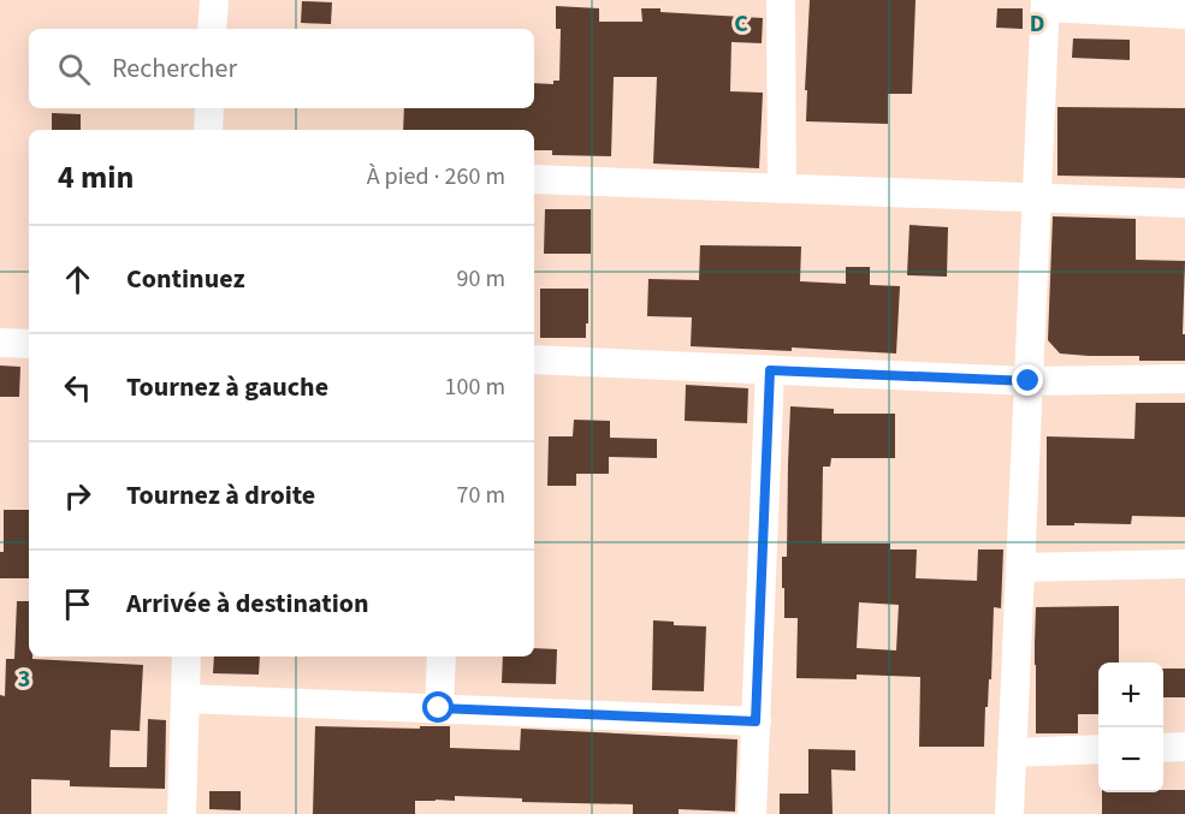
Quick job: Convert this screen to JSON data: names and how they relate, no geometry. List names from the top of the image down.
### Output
{
  "page": {
    "search": "Rechercher",
    "heading": ["4 min", "À pied · 260 m"],
    "list": [
      ["Continuez", "90 m"],
      ["Tournez à gauche", "100 m"],
      ["Tournez à droite", "70 m"],
      "Arrivée à destination"
    ],
    "map_buttons": ["+", "−"]
  },
  "grid": {
    "columns": ["C", "D"],
    "rows": ["3"]
  }
}
